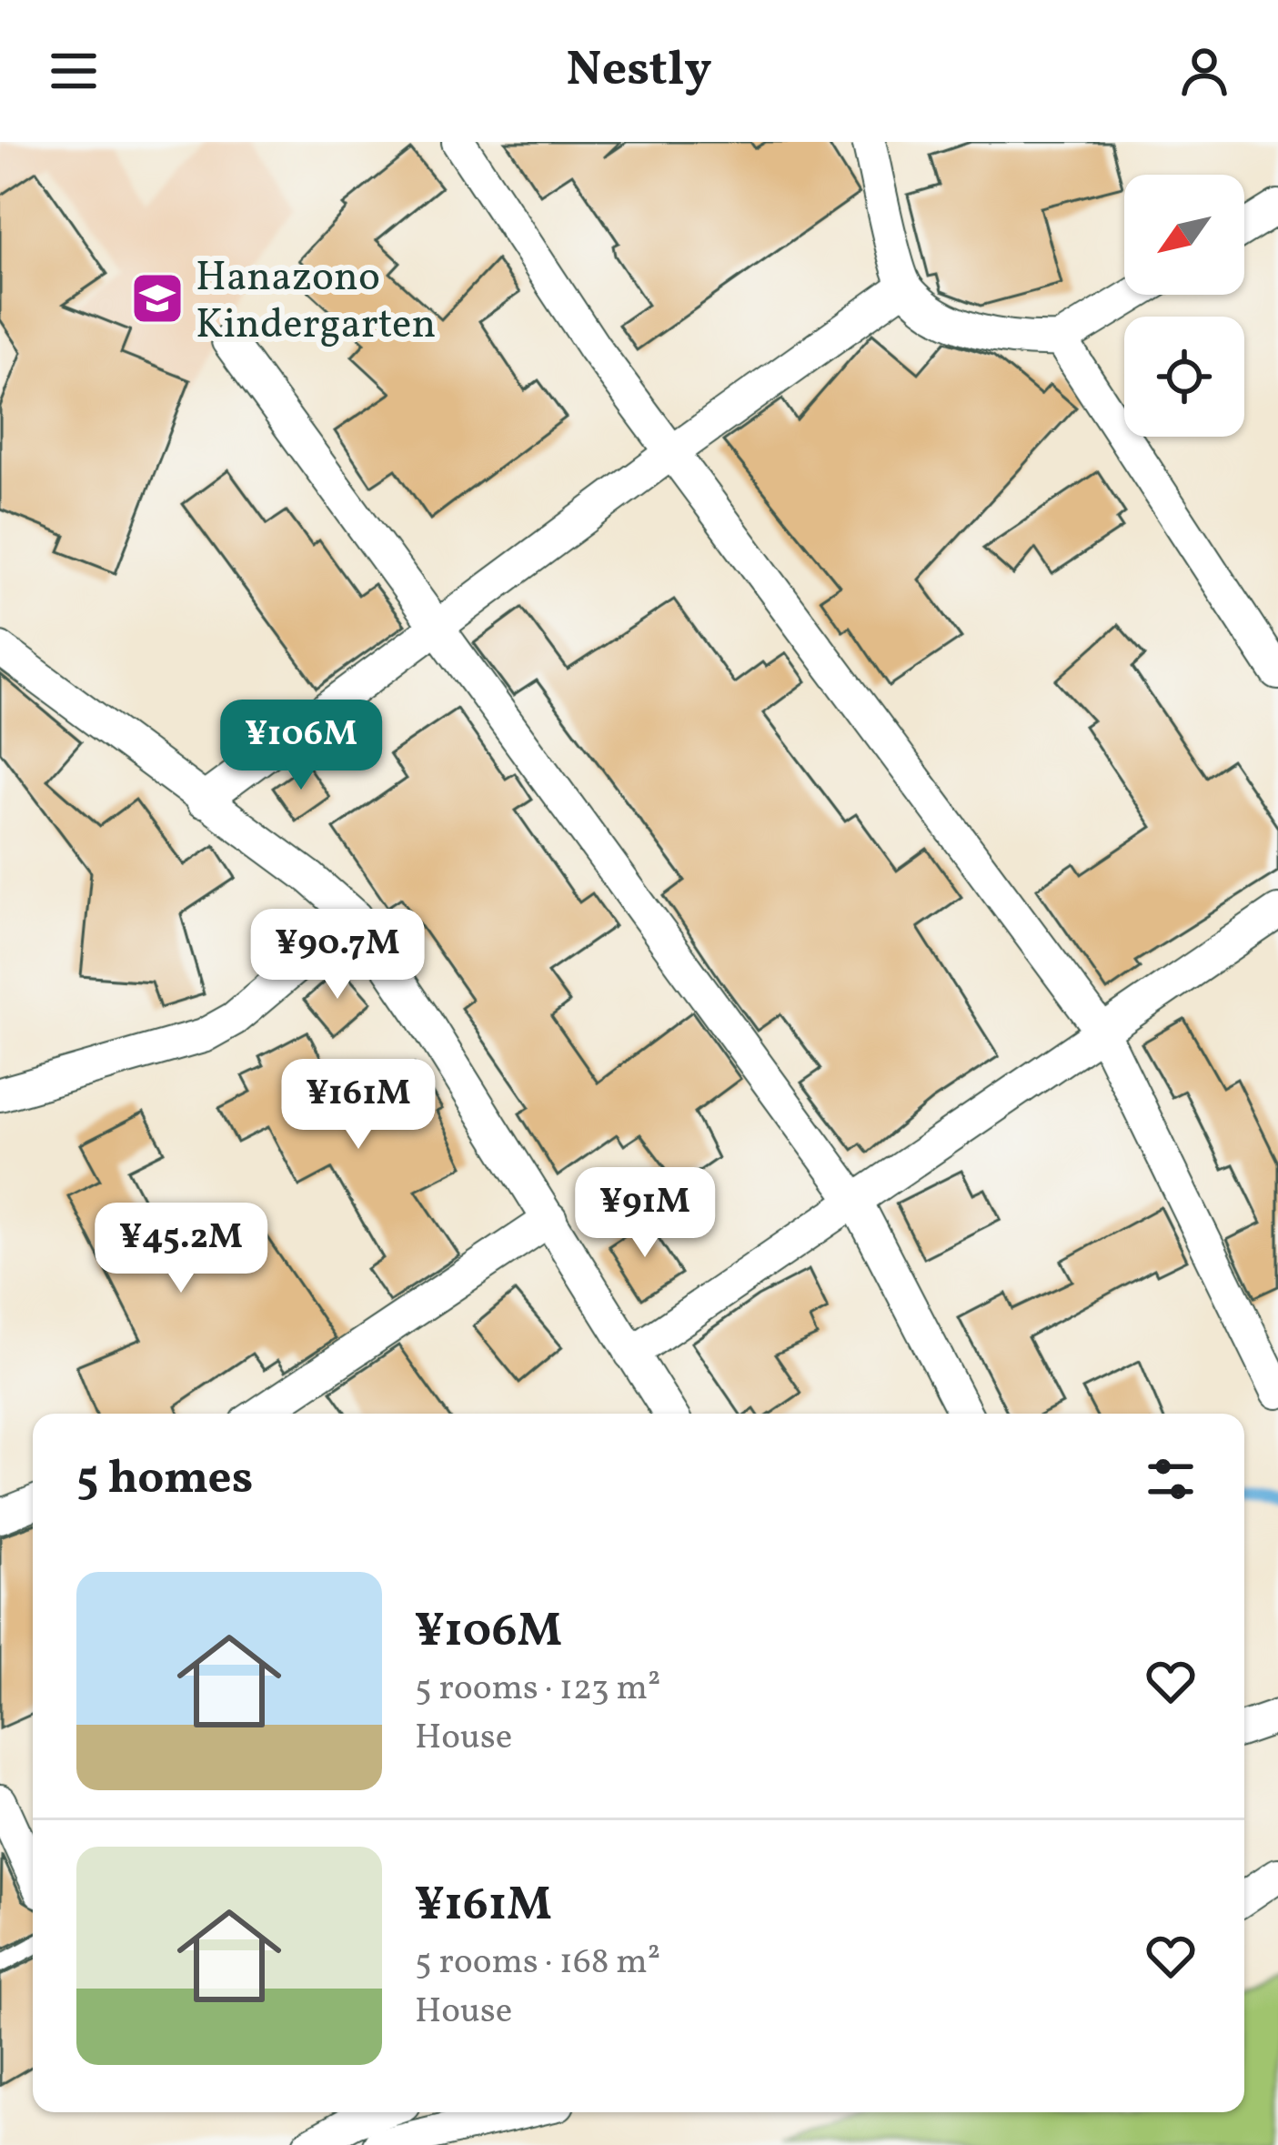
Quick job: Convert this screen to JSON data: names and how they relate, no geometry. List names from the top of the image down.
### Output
{
  "places": {
    "school or university": ["Hanazono Kindergarten"]
  },
  "north": "bottom left",
  "page": {
    "header": "Nestly",
    "price": [
      "¥106M",
      "¥90.7M",
      "¥161M",
      "¥91M",
      "¥45.2M"
    ],
    "heading": "5 homes",
    "list": [
      {
        "name": "¥106M",
        "note": "5 rooms · 123 m² · House"
      },
      {
        "name": "¥161M",
        "note": "5 rooms · 168 m² · House"
      }
    ]
  }
}
